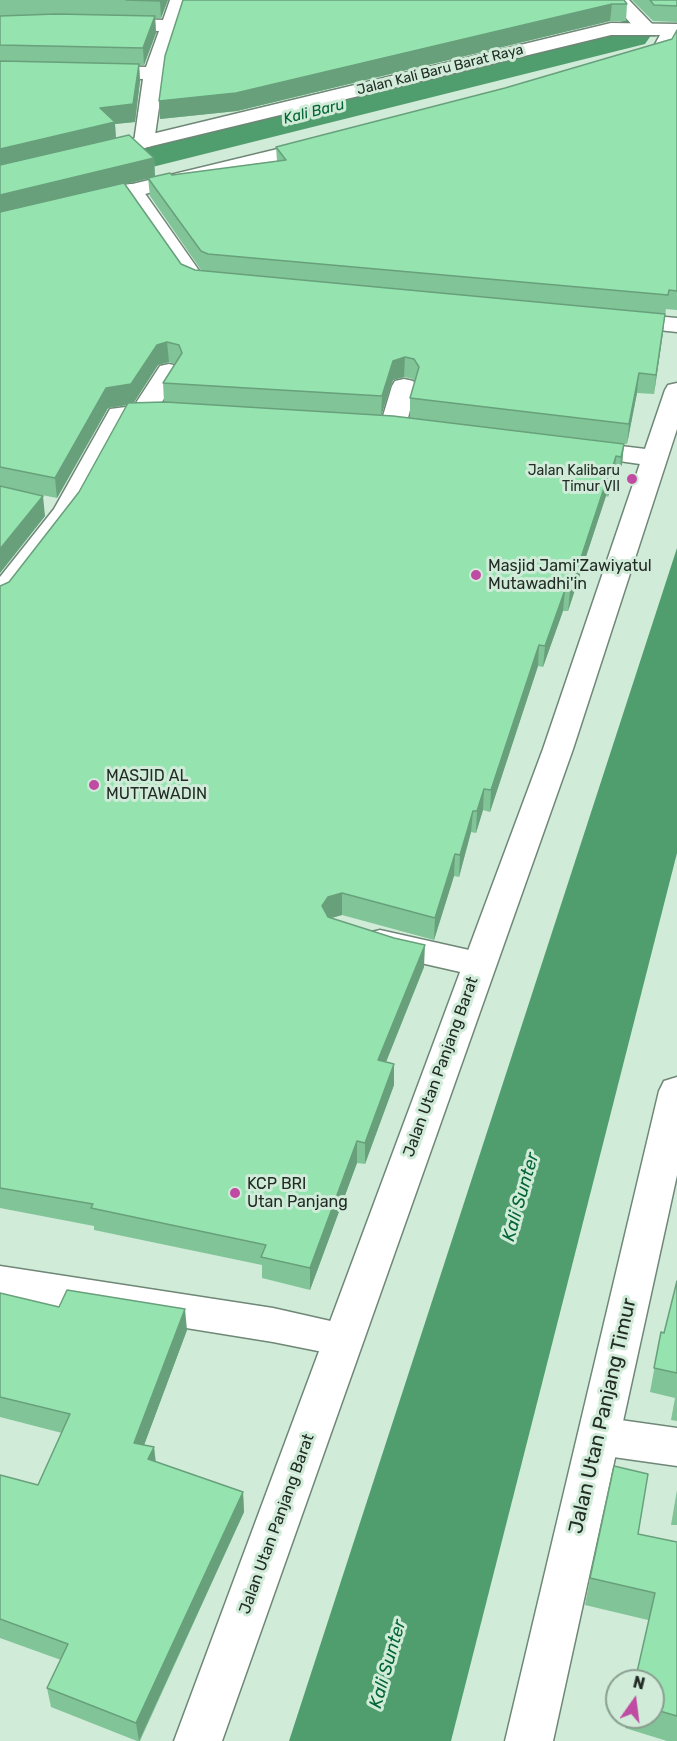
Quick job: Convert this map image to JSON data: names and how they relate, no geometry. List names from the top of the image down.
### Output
{
  "streets": {
    "street": ["Jalan Kali Baru Barat Raya", "Jalan Utan Panjang Barat", "Jalan Utan Panjang Timur"]
  },
  "water": ["Kali Baru", "Kali Sunter"],
  "places": [
    "Jalan Kalibaru Timur VII",
    "Masjid Jami'Zawiyatul Mutawadhi'in",
    "MASJID AL MUTTAWADIN",
    "KCP BRI Utan Panjang"
  ],
  "north": "top"
}
